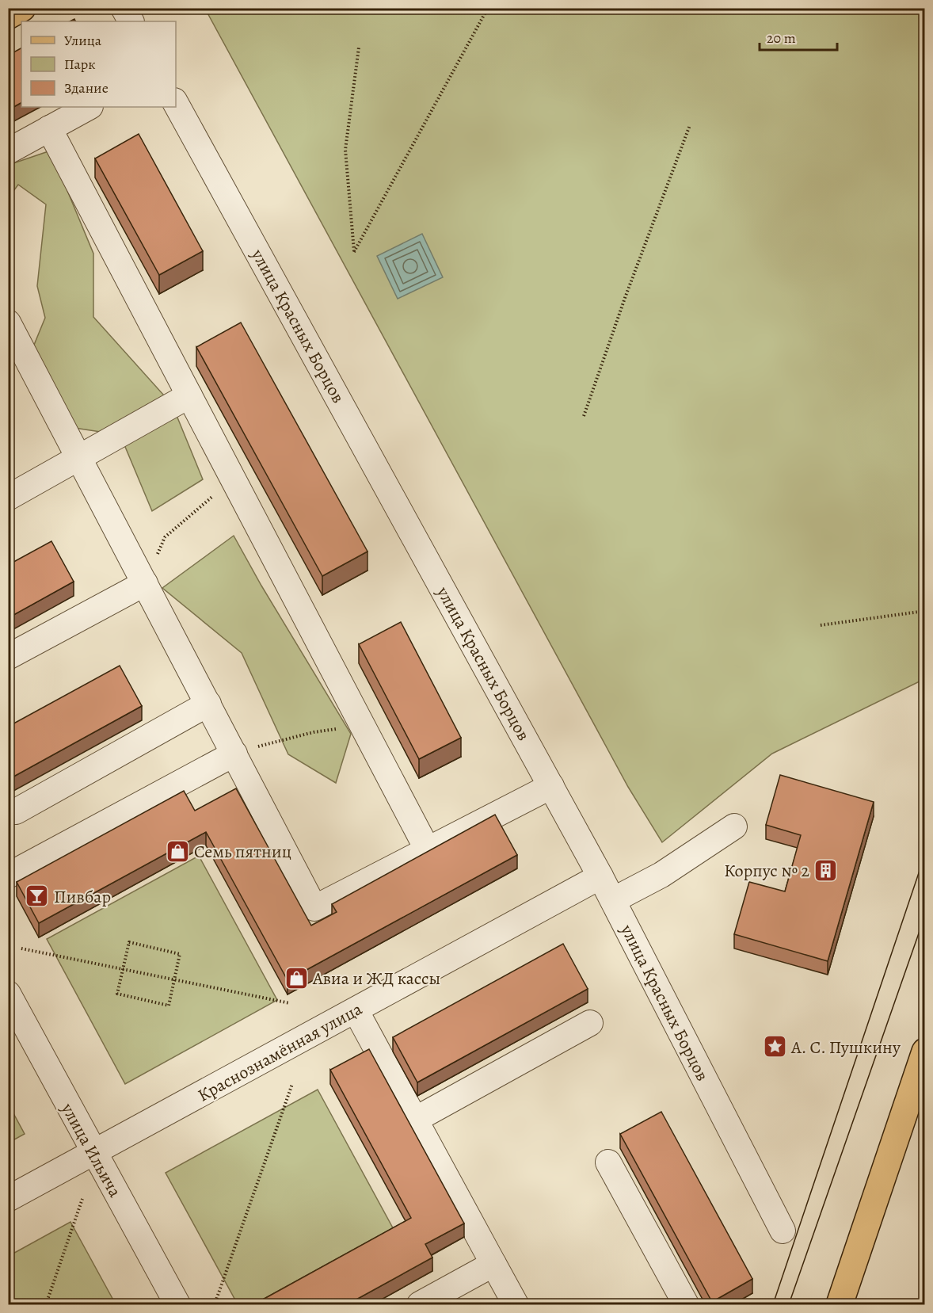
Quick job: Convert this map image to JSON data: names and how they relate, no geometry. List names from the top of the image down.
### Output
{
  "streets": {
    "street": ["улица Красных Борцов", "Краснознамённая улица", "улица Ильича"]
  },
  "crossings": [
    ["улица Красных Борцов", "Краснознамённая улица"],
    ["Краснознамённая улица", "улица Ильича"]
  ],
  "places": {
    "shop": ["Семь пятниц", "Авиа и ЖД кассы"],
    "building": ["Корпус № 2"],
    "bar": ["Пивбар"],
    "place": ["А. С. Пушкину"]
  },
  "legend": ["Улица", "Парк", "Здание"],
  "scale_bar": "20 m"
}
